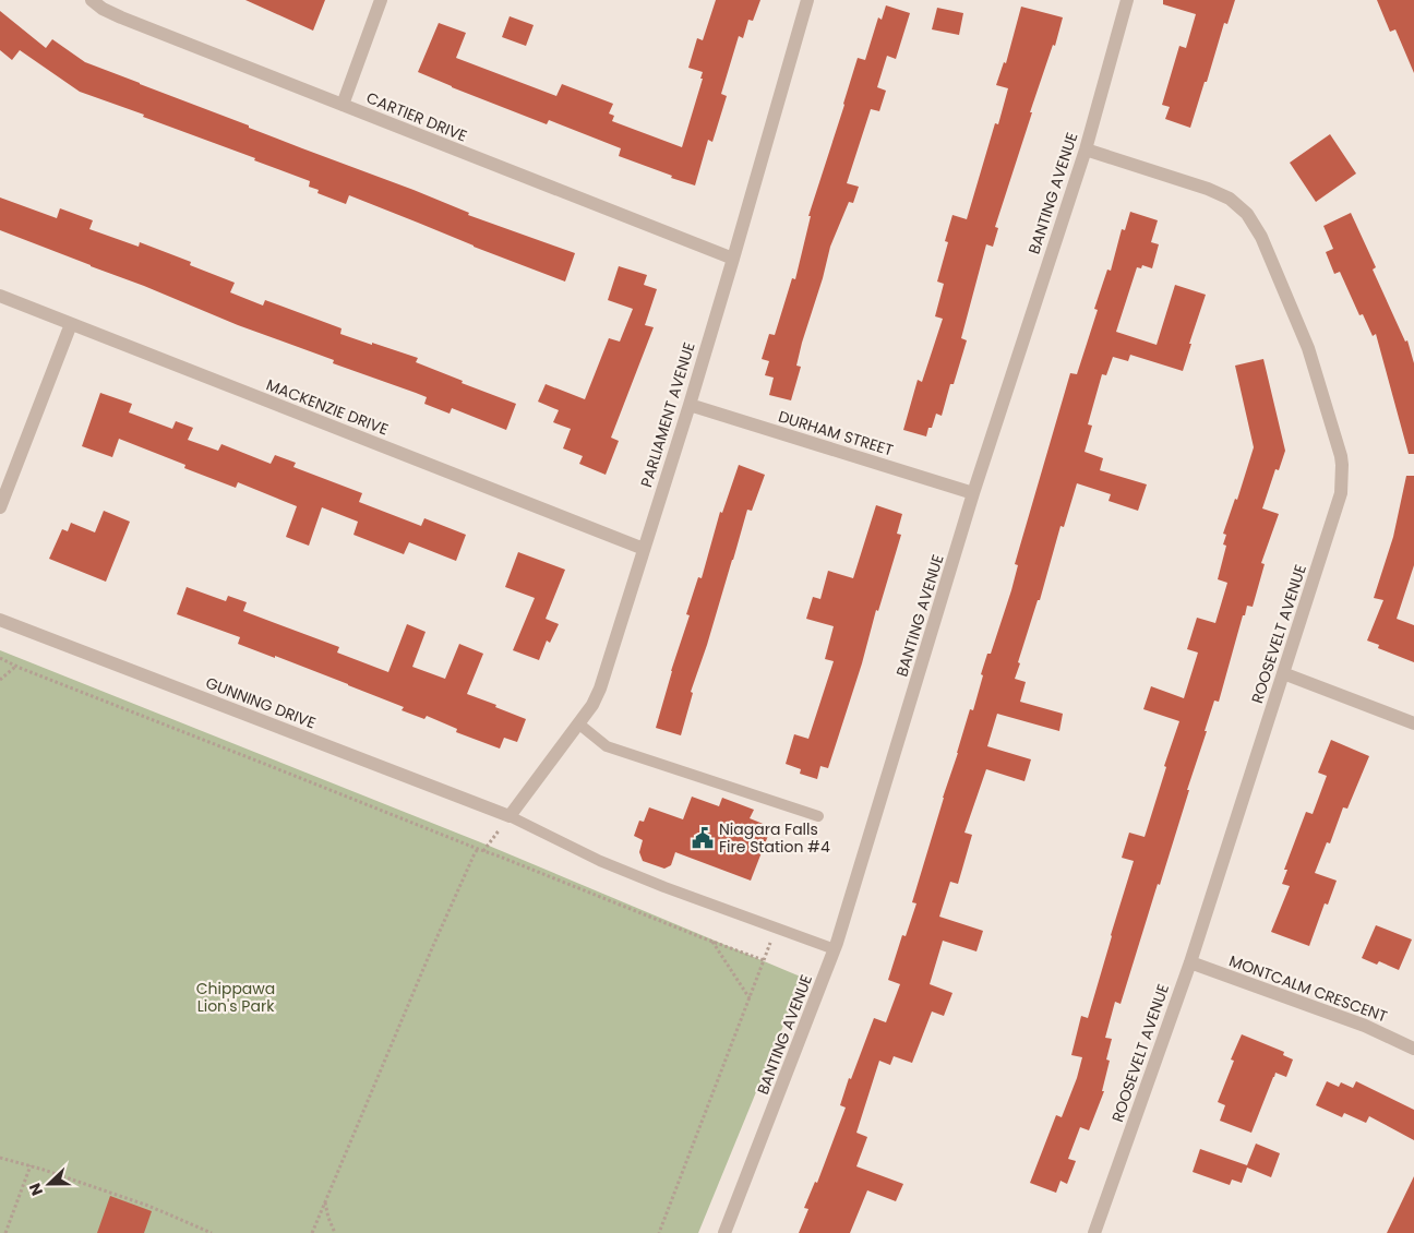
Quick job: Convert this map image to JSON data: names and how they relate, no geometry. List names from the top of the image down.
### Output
{
  "streets": {
    "street": [
      "CARTIER DRIVE",
      "BANTING AVENUE",
      "MACKENZIE DRIVE",
      "PARLIAMENT AVENUE",
      "DURHAM STREET",
      "ROOSEVELT AVENUE",
      "GUNNING DRIVE",
      "MONTCALM CRESCENT"
    ]
  },
  "crossings": [
    ["CARTIER DRIVE", "PARLIAMENT AVENUE"],
    ["BANTING AVENUE", "DURHAM STREET"],
    ["BANTING AVENUE", "ROOSEVELT AVENUE"],
    ["MACKENZIE DRIVE", "PARLIAMENT AVENUE"],
    ["PARLIAMENT AVENUE", "DURHAM STREET"],
    ["PARLIAMENT AVENUE", "GUNNING DRIVE"],
    ["ROOSEVELT AVENUE", "MONTCALM CRESCENT"]
  ],
  "parks": ["Chippawa Lion's Park"],
  "places": {
    "public building": ["Niagara Falls Fire Station #4"]
  },
  "north": "left"
}
